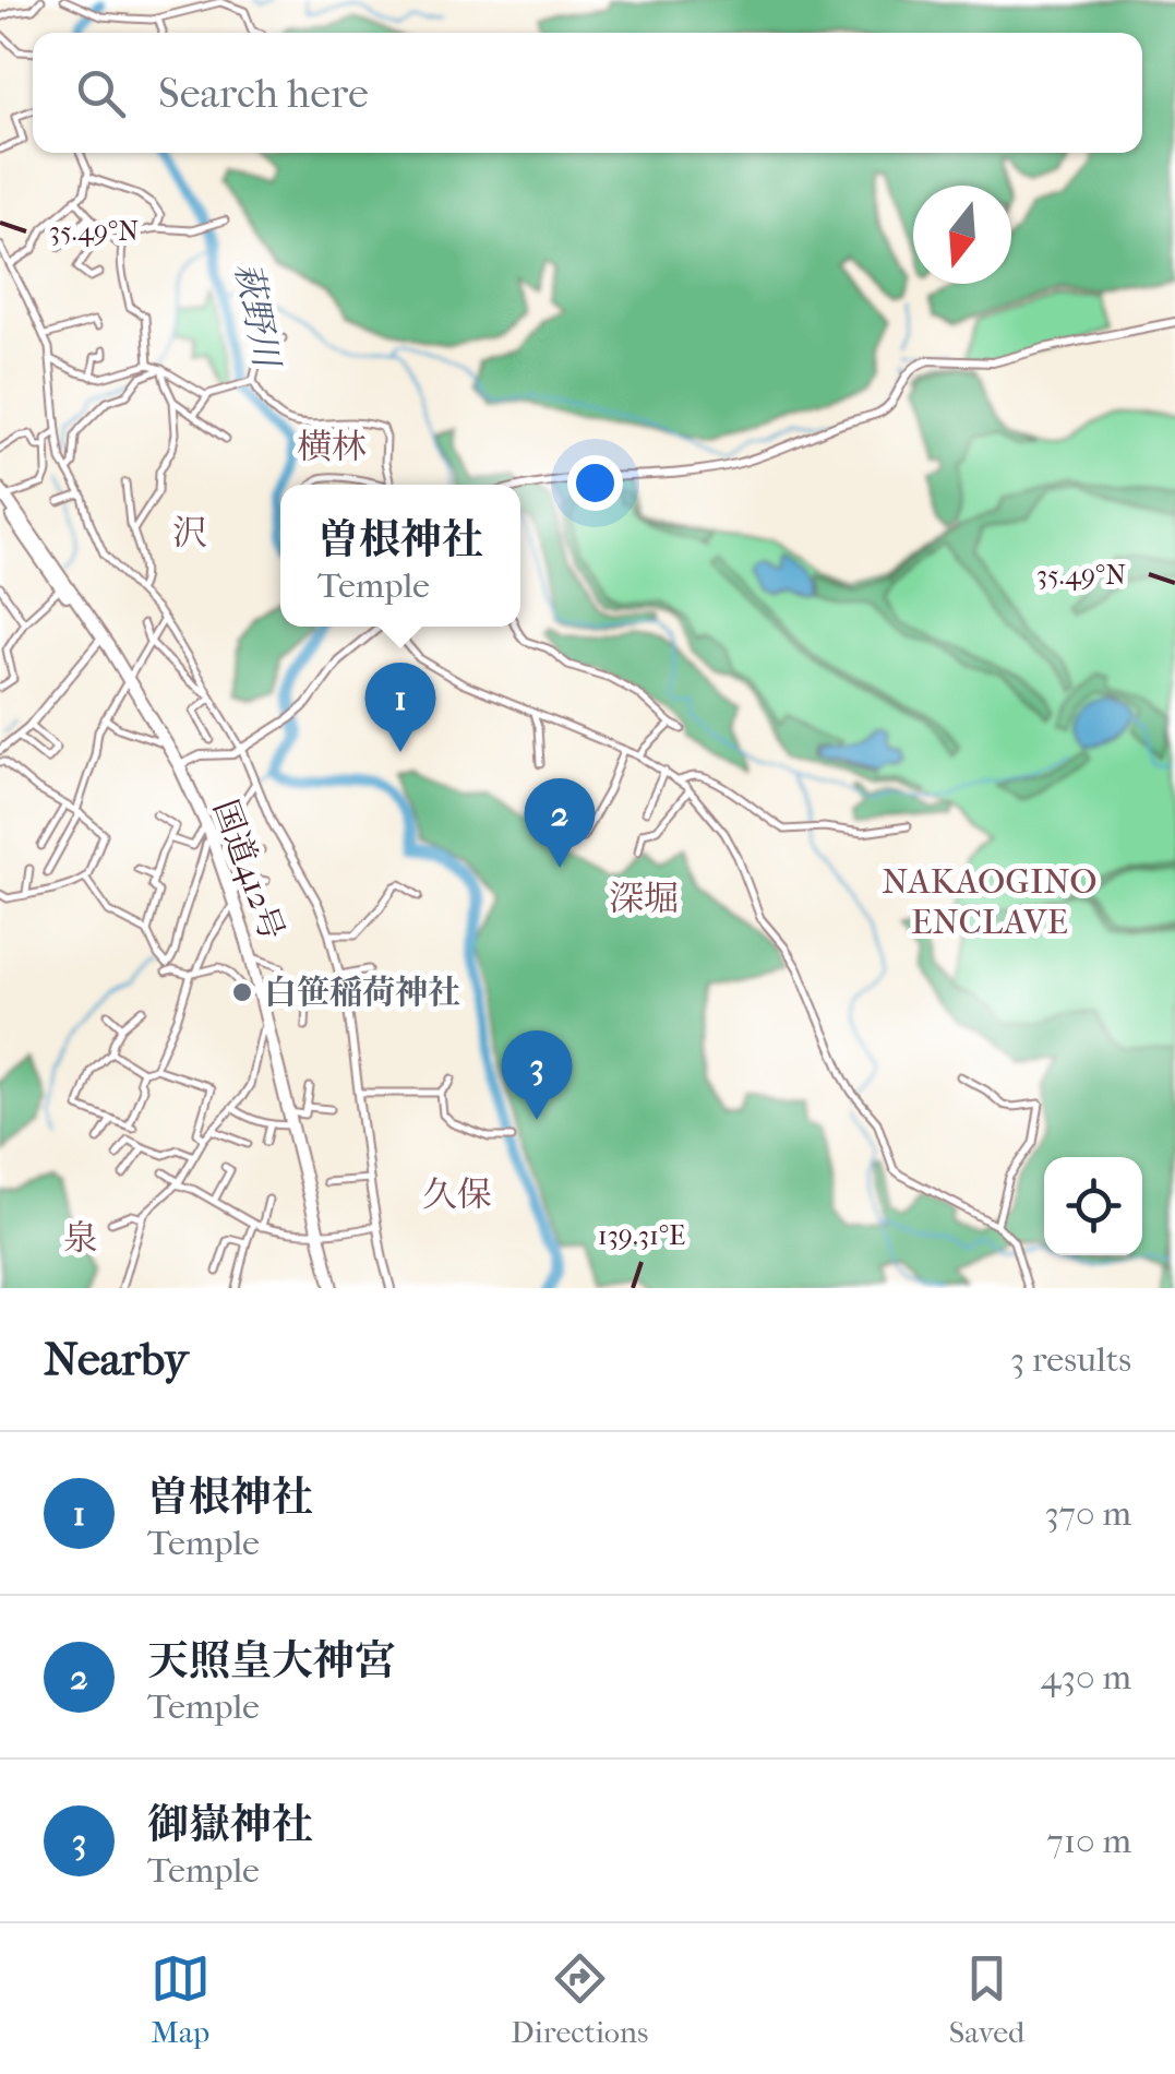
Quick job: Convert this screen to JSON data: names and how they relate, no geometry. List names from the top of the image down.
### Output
{
  "streets": {
    "highway": ["国道412号"]
  },
  "districts": [
    "横林",
    "沢",
    "NAKAOGINO ENCLAVE",
    "深堀",
    "久保",
    "泉"
  ],
  "water": ["萩野川"],
  "places": ["白笹稲荷神社"],
  "north": "bottom",
  "page": {
    "search": "Search here",
    "popup": ["曽根神社", "Temple"],
    "pins": ["1", "2", "3"],
    "heading": ["Nearby", "3 results"],
    "list": [
      {
        "mark": "1",
        "name": "曽根神社",
        "note": "Temple",
        "value": "370 m"
      },
      {
        "mark": "2",
        "name": "天照皇大神宮",
        "note": "Temple",
        "value": "430 m"
      },
      {
        "mark": "3",
        "name": "御嶽神社",
        "note": "Temple",
        "value": "710 m"
      }
    ],
    "nav": ["Map", "Directions", "Saved"]
  },
  "coordinates": ["35.49°N", "139.31°E"]
}
